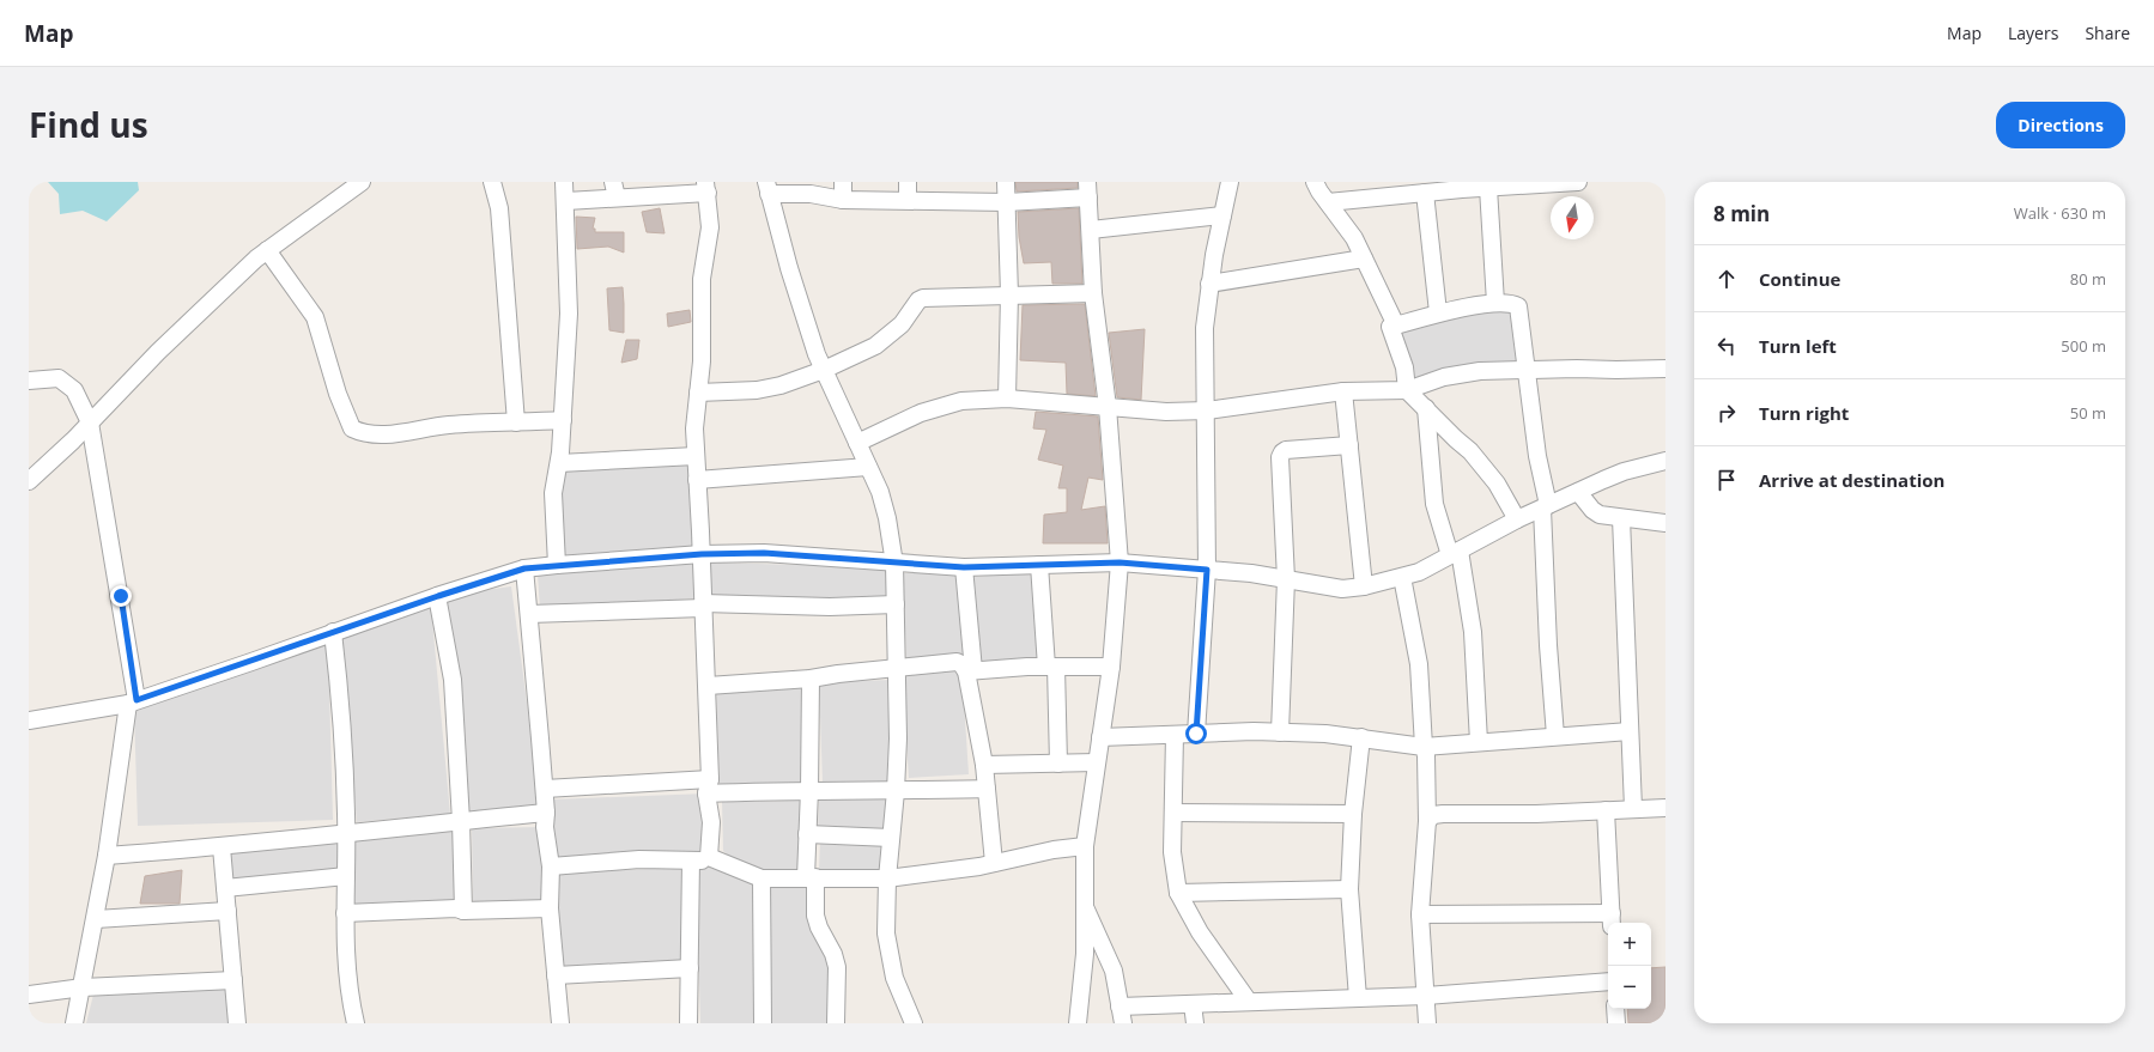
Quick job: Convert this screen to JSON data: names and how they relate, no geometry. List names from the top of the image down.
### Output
{
  "north": "bottom",
  "page": {
    "header": "Map",
    "nav": ["Map", "Layers", "Share"],
    "title": "Find us",
    "buttons": "Directions",
    "heading": ["8 min", "Walk · 630 m"],
    "list": [
      ["Continue", "80 m"],
      ["Turn left", "500 m"],
      ["Turn right", "50 m"],
      "Arrive at destination"
    ],
    "map_buttons": ["+", "−"]
  }
}
